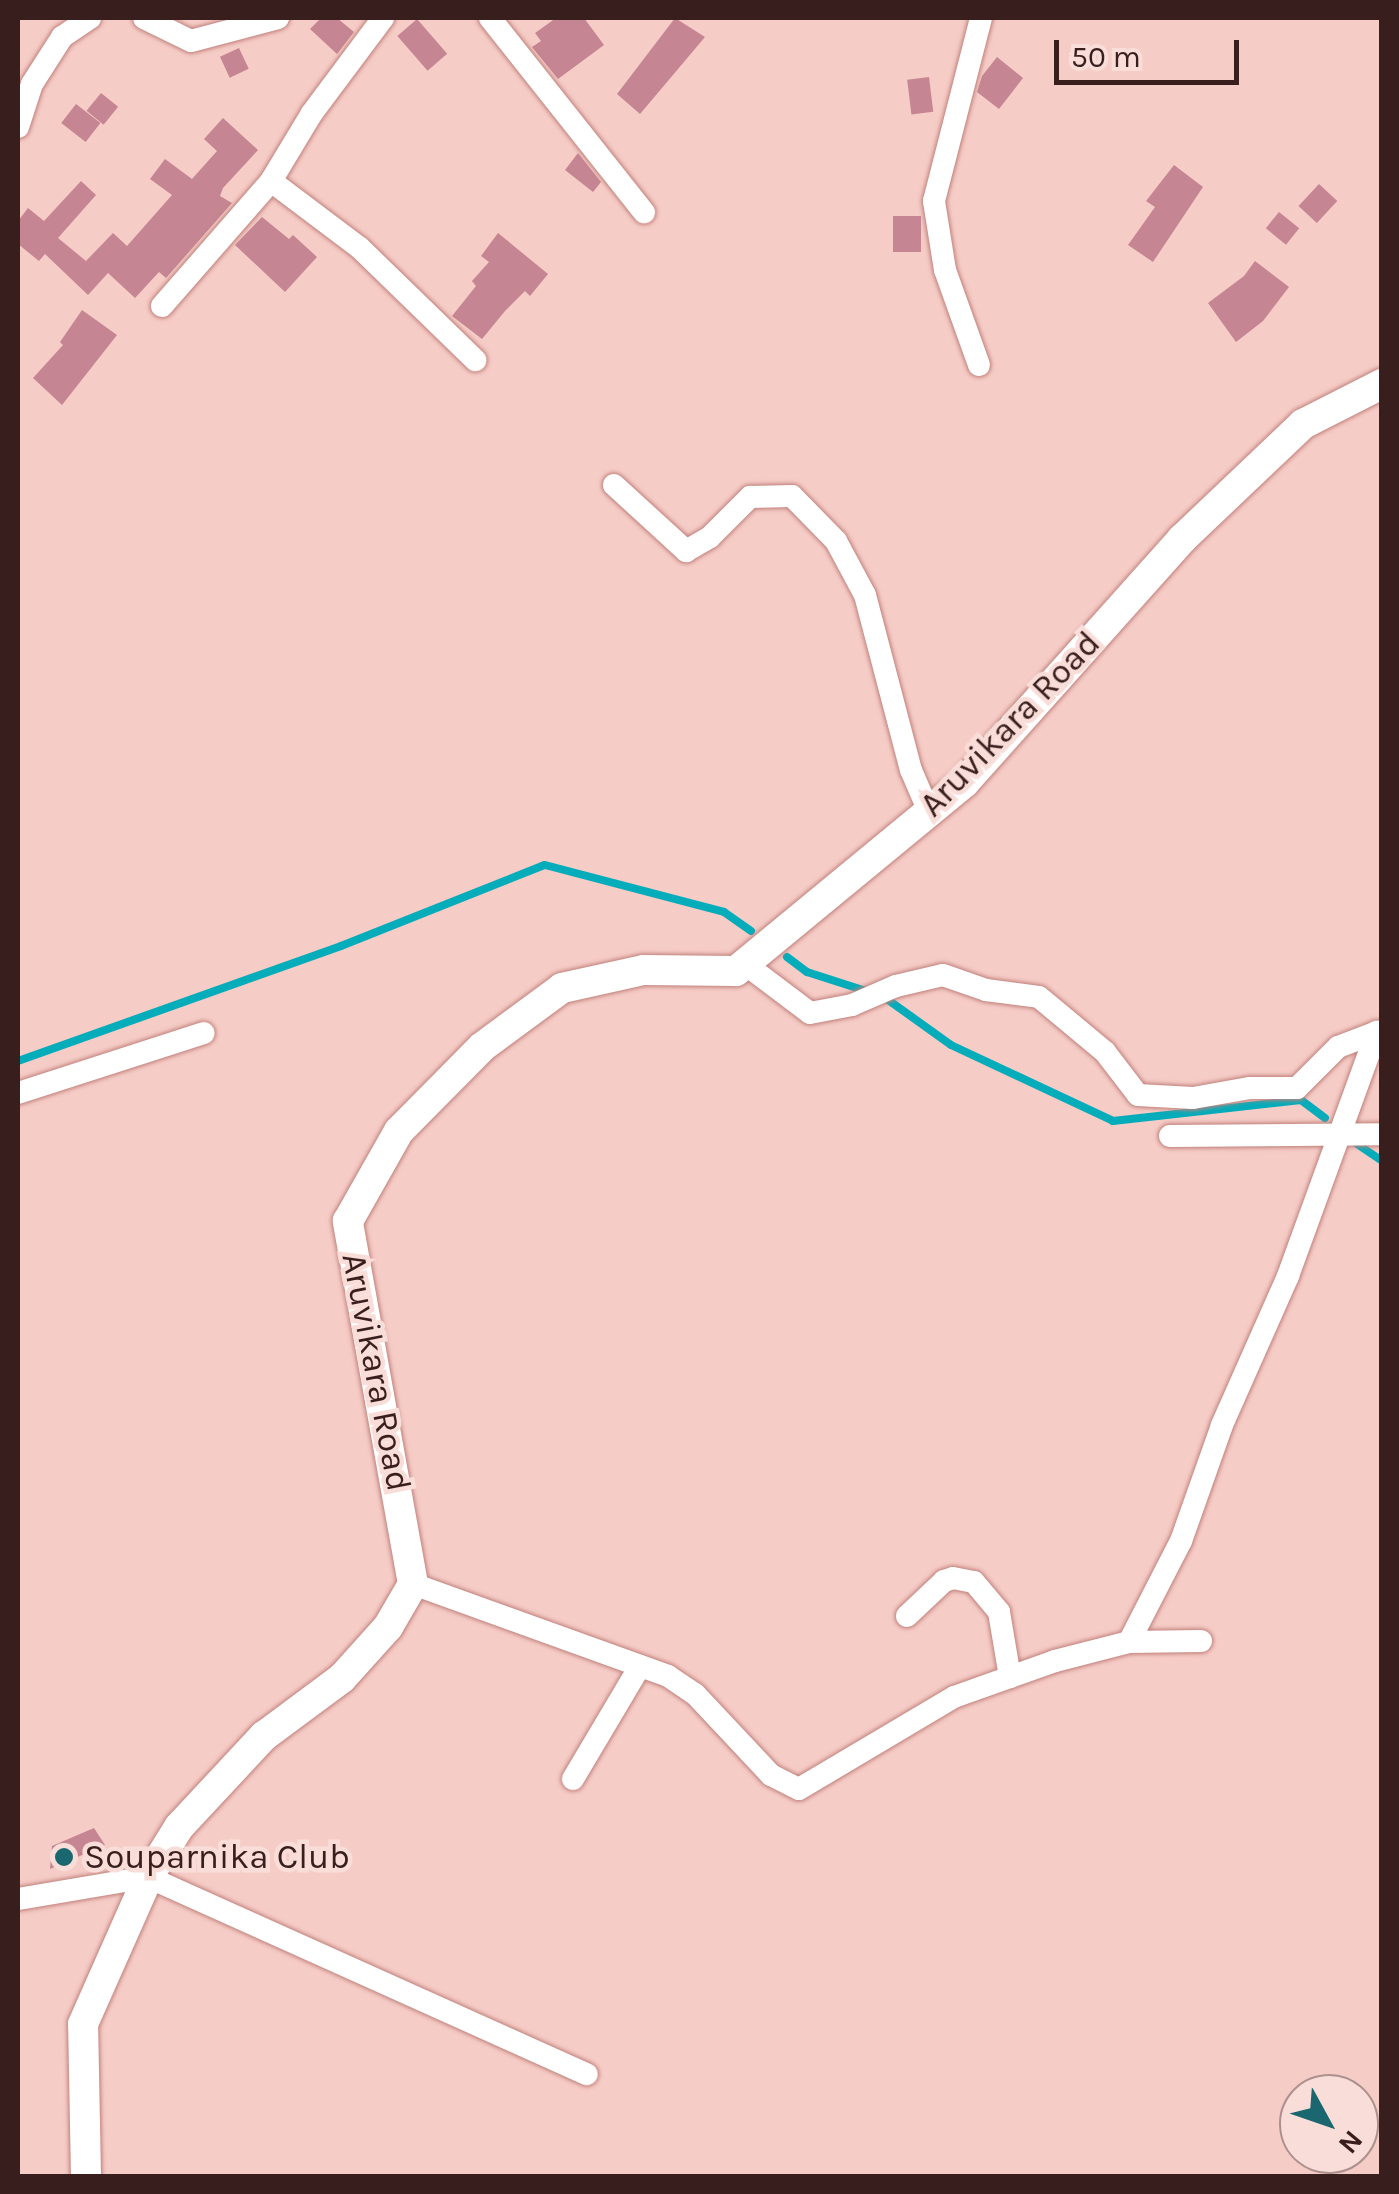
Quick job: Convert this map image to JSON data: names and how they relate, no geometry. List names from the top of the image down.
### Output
{
  "streets": {
    "main road": ["Aruvikara Road"]
  },
  "places": ["Souparnika Club"],
  "scale_bar": "50 m",
  "north": "bottom right"
}
